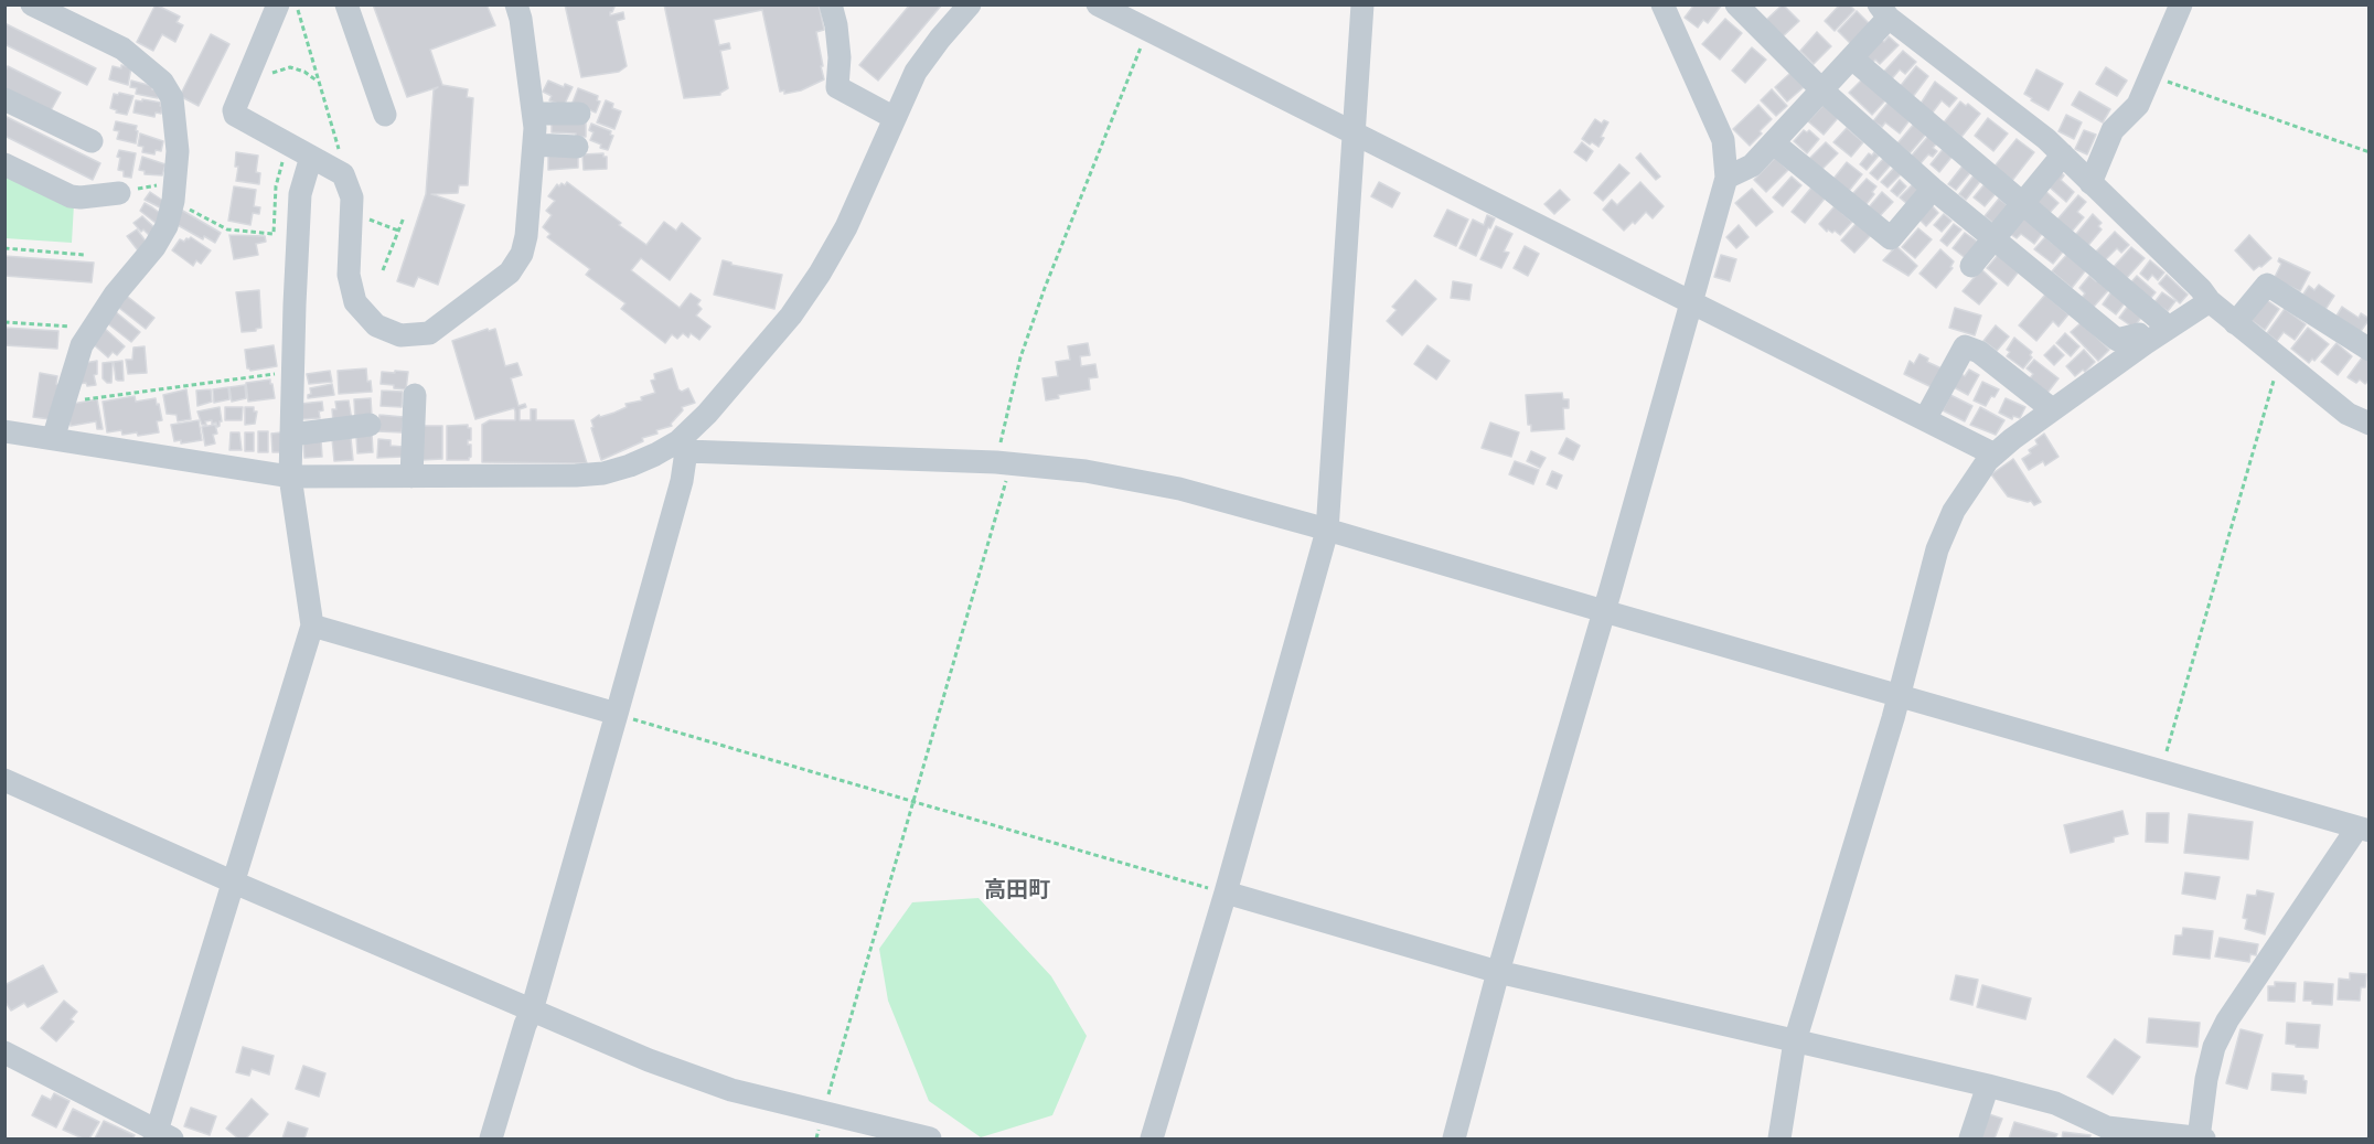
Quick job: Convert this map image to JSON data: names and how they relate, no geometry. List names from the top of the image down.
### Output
{
  "districts": ["高田町"]
}
